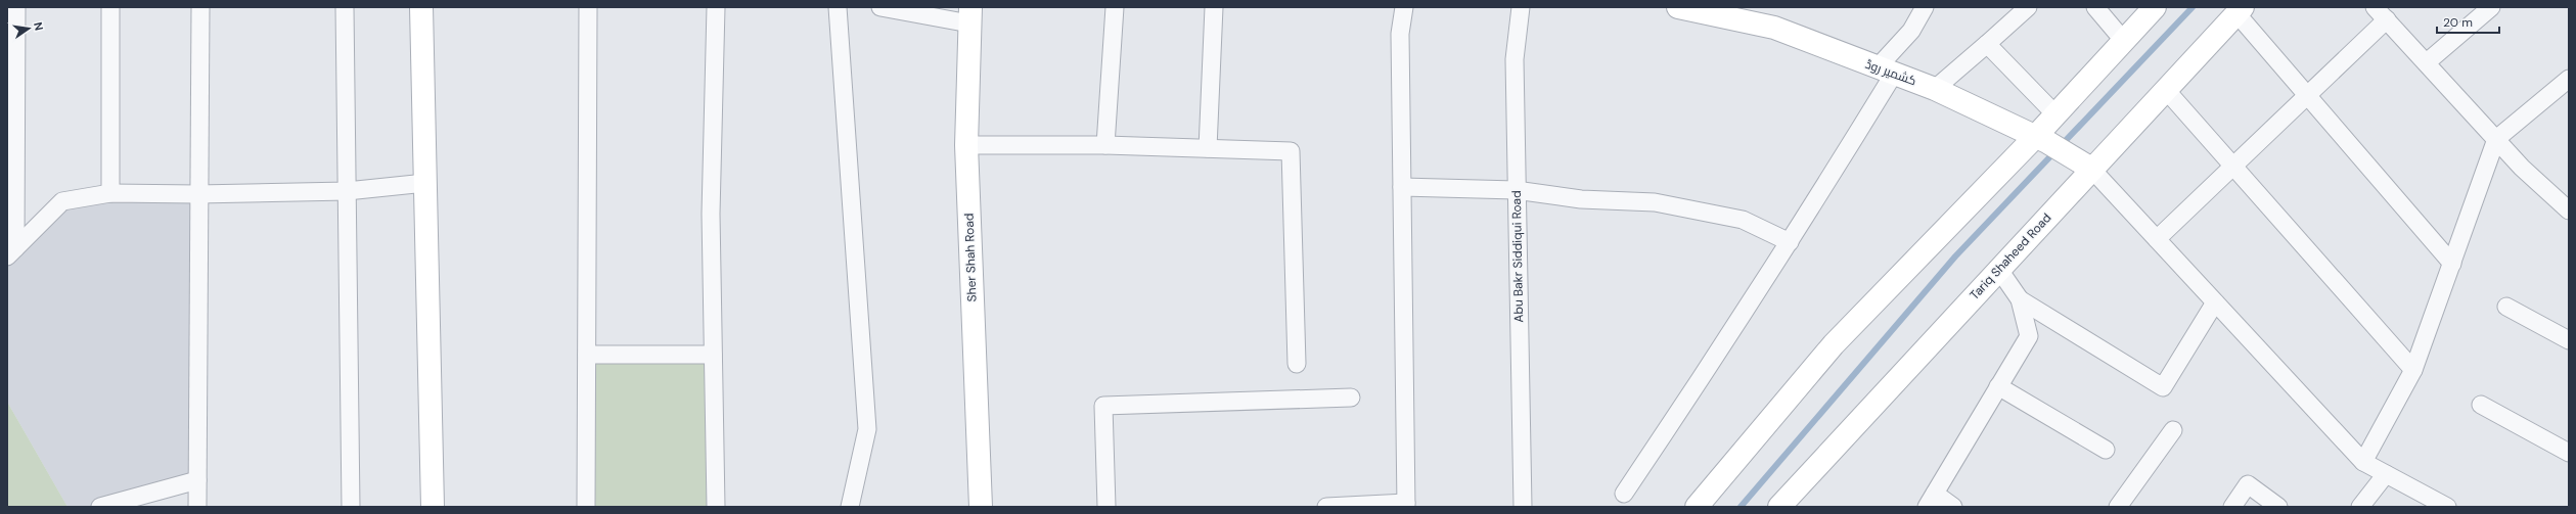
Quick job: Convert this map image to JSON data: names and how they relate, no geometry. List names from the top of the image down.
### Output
{
  "streets": {
    "main road": ["کشمیر روڈ", "Tariq Shaheed Road", "Sher Shah Road"],
    "street": ["Abu Bakr Siddiqui Road"]
  },
  "crossings": [
    ["کشمیر روڈ", "Tariq Shaheed Road"]
  ],
  "scale_bar": "20 m",
  "north": "right"
}
